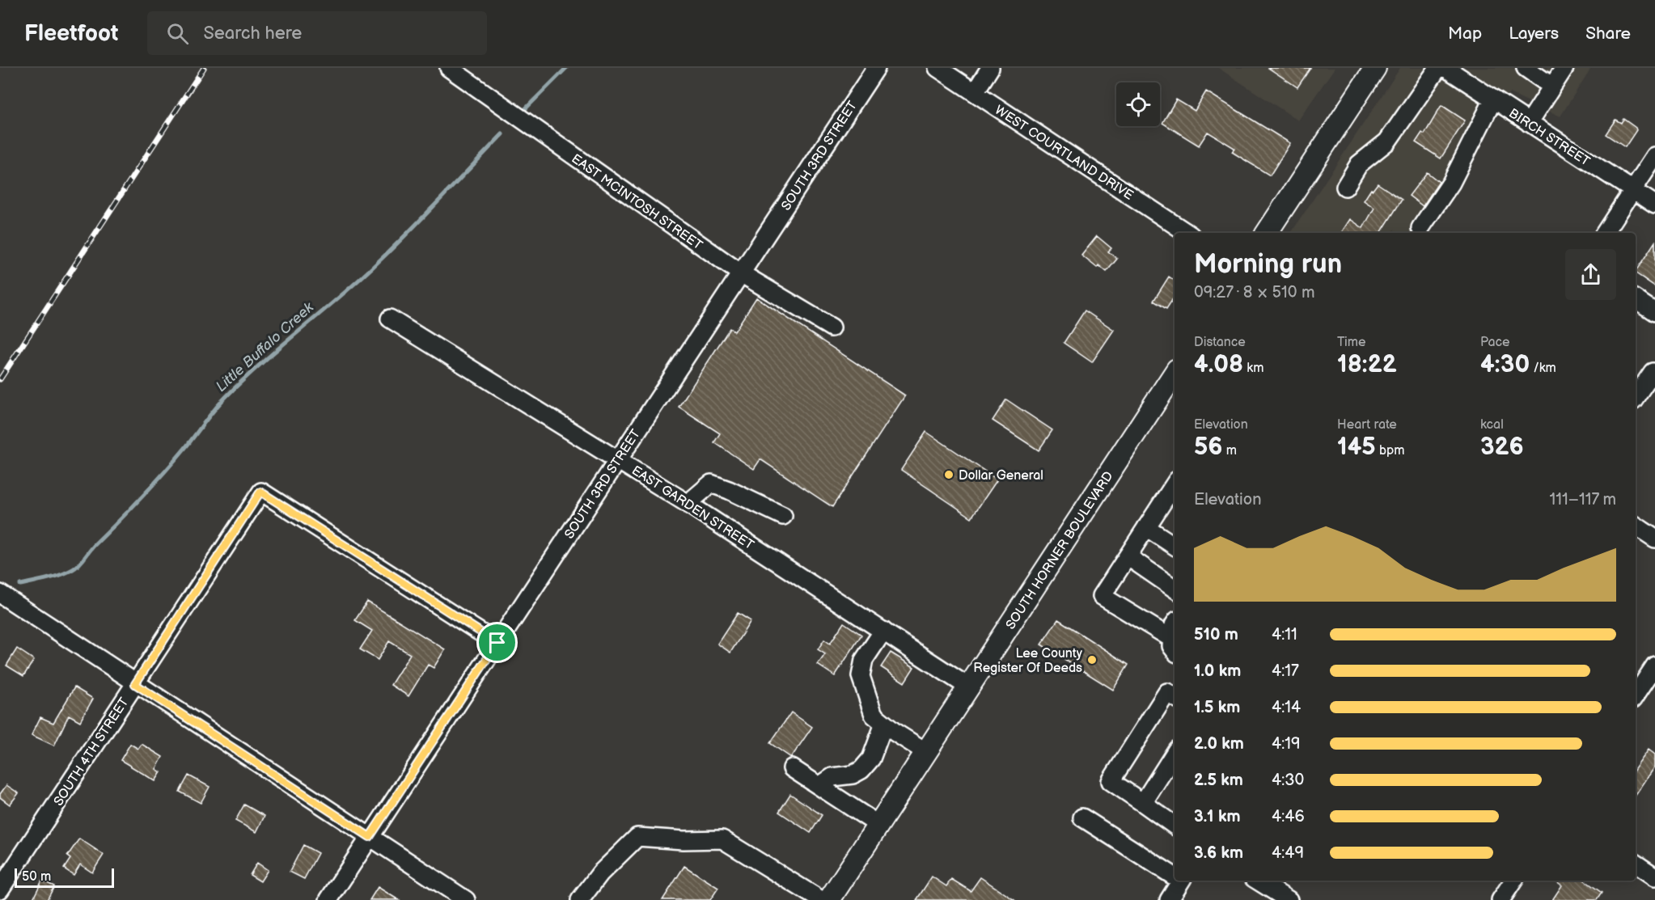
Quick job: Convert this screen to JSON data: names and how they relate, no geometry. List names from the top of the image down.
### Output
{
  "streets": {
    "main road": ["SOUTH HORNER BOULEVARD"],
    "street": [
      "BIRCH STREET",
      "WEST COURTLAND DRIVE",
      "SOUTH 3RD STREET",
      "EAST MCINTOSH STREET",
      "EAST GARDEN STREET",
      "SOUTH 4TH STREET"
    ]
  },
  "crossings": [
    ["SOUTH 3RD STREET", "EAST MCINTOSH STREET"],
    ["SOUTH 3RD STREET", "EAST GARDEN STREET"],
    ["SOUTH 3RD STREET", "SOUTH 4TH STREET"],
    ["EAST GARDEN STREET", "SOUTH HORNER BOULEVARD"]
  ],
  "water": ["Little Buffalo Creek"],
  "places": ["Dollar General", "Lee County Register Of Deeds"],
  "scale_bar": "50 m",
  "page": {
    "header": "Fleetfoot",
    "search": "Search here",
    "nav": ["Map", "Layers", "Share"],
    "heading": ["Morning run", "09:27 · 8 × 510 m"],
    "stats": [
      ["Distance", "4.08 km"],
      ["Time", "18:22"],
      ["Pace", "4:30 /km"],
      ["Elevation", "56 m"],
      ["Heart rate", "145 bpm"],
      ["kcal", "326"]
    ],
    "chart": ["Elevation", "111–117 m"],
    "list": [
      {
        "name": "510 m",
        "note": "4:11"
      },
      {
        "name": "1.0 km",
        "note": "4:17"
      },
      {
        "name": "1.5 km",
        "note": "4:14"
      },
      {
        "name": "2.0 km",
        "note": "4:19"
      },
      {
        "name": "2.5 km",
        "note": "4:30"
      },
      {
        "name": "3.1 km",
        "note": "4:46"
      },
      {
        "name": "3.6 km",
        "note": "4:49"
      }
    ],
    "scale": "50 m"
  }
}
